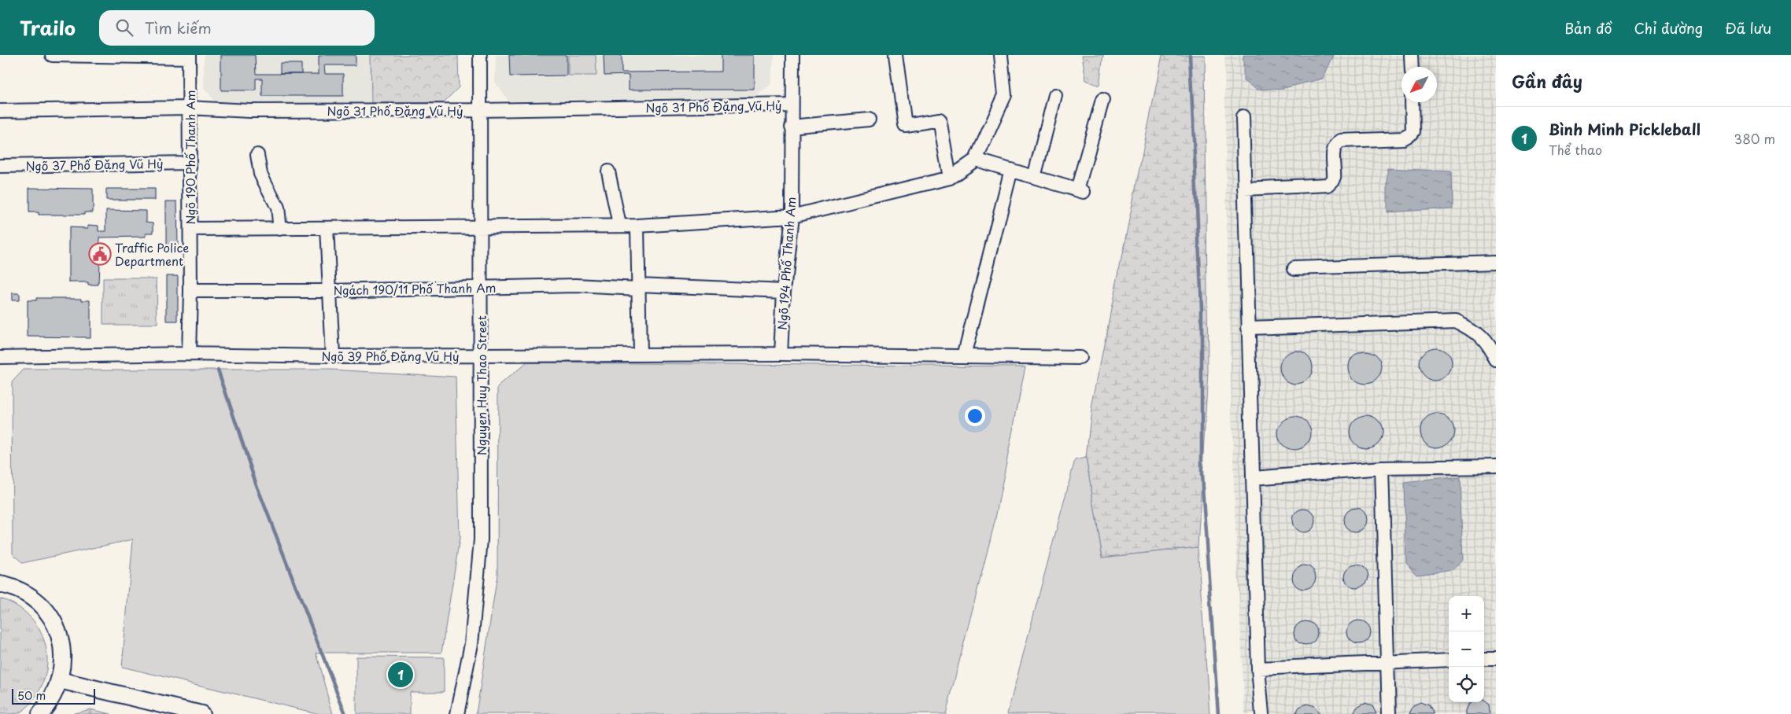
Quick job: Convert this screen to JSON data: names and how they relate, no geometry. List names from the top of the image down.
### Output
{
  "streets": {
    "street": [
      "Ngõ 31 Phố Đặng Vũ Hỷ",
      "Ngõ 190 Phố Thanh Am",
      "Ngõ 37 Phố Đặng Vũ Hỷ",
      "Ngõ 194 Phố Thanh Am",
      "Ngách 190/11 Phố Thanh Am",
      "Ngõ 39 Phố Đặng Vũ Hỷ",
      "Nguyen Huy Thao Street"
    ]
  },
  "crossings": [
    ["Ngõ 31 Phố Đặng Vũ Hỷ", "Ngõ 190 Phố Thanh Am"],
    ["Ngõ 31 Phố Đặng Vũ Hỷ", "Ngõ 194 Phố Thanh Am"],
    ["Ngõ 31 Phố Đặng Vũ Hỷ", "Nguyen Huy Thao Street"],
    ["Ngõ 190 Phố Thanh Am", "Ngõ 37 Phố Đặng Vũ Hỷ"],
    ["Ngõ 190 Phố Thanh Am", "Ngách 190/11 Phố Thanh Am"],
    ["Ngõ 190 Phố Thanh Am", "Ngõ 39 Phố Đặng Vũ Hỷ"],
    ["Ngõ 194 Phố Thanh Am", "Ngách 190/11 Phố Thanh Am"],
    ["Ngõ 194 Phố Thanh Am", "Ngõ 39 Phố Đặng Vũ Hỷ"],
    ["Ngách 190/11 Phố Thanh Am", "Nguyen Huy Thao Street"],
    ["Ngõ 39 Phố Đặng Vũ Hỷ", "Nguyen Huy Thao Street"]
  ],
  "places": {
    "public building": ["Traffic Police Department"]
  },
  "scale_bar": "50 m",
  "north": "bottom left",
  "page": {
    "header": "Trailo",
    "search": "Tìm kiếm",
    "nav": ["Bản đồ", "Chỉ đường", "Đã lưu"],
    "heading": "Gần đây",
    "list": [
      {
        "mark": "1",
        "name": "Bình Minh Pickleball",
        "note": "Thể thao",
        "value": "380 m"
      }
    ],
    "map_buttons": ["+", "−"],
    "pins": "1",
    "scale": "50 m"
  }
}
